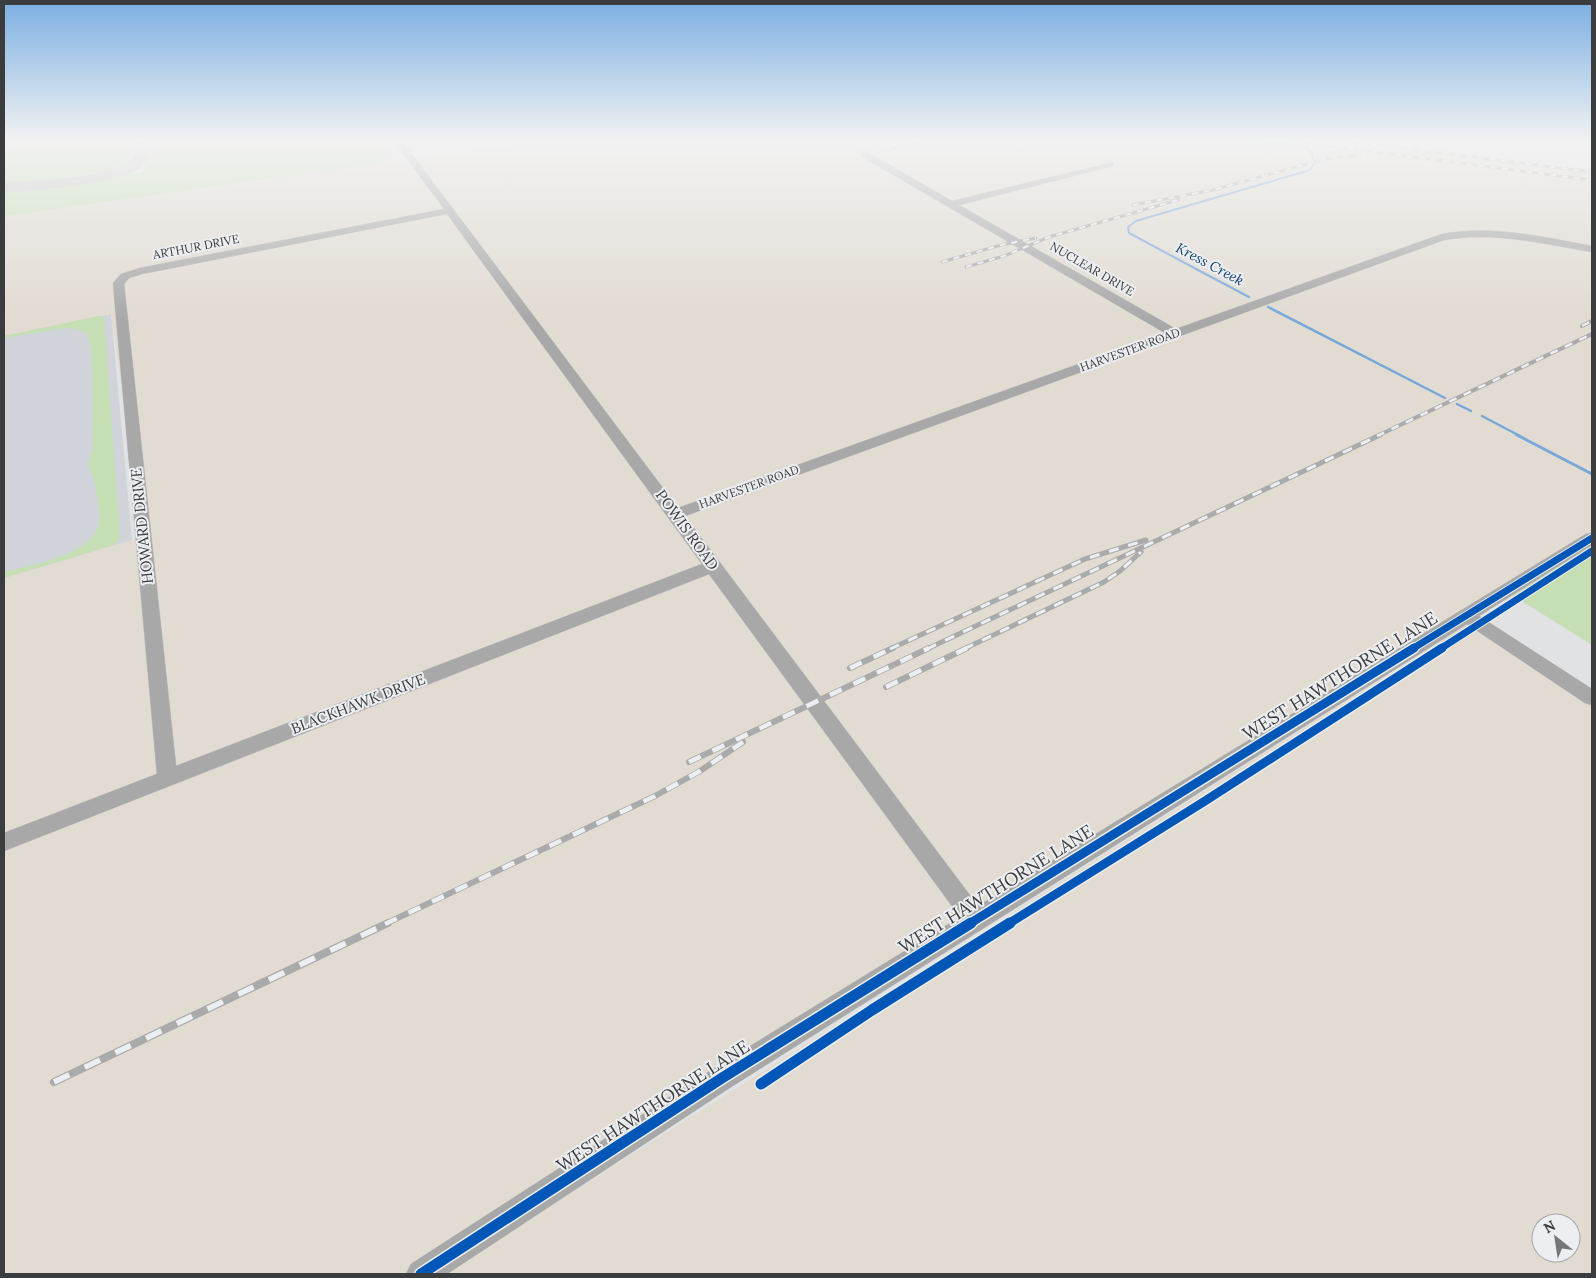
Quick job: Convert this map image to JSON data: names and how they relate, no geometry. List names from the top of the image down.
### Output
{
  "streets": {
    "street": [
      "ARTHUR DRIVE",
      "NUCLEAR DRIVE",
      "HARVESTER ROAD",
      "HOWARD DRIVE",
      "POWIS ROAD",
      "WEST HAWTHORNE LANE",
      "BLACKHAWK DRIVE"
    ]
  },
  "crossings": [
    ["ARTHUR DRIVE", "HOWARD DRIVE"],
    ["ARTHUR DRIVE", "POWIS ROAD"],
    ["NUCLEAR DRIVE", "HARVESTER ROAD"],
    ["HARVESTER ROAD", "POWIS ROAD"],
    ["HOWARD DRIVE", "BLACKHAWK DRIVE"],
    ["POWIS ROAD", "WEST HAWTHORNE LANE"],
    ["POWIS ROAD", "BLACKHAWK DRIVE"]
  ],
  "water": ["Kress Creek"],
  "north": "top left"
}
